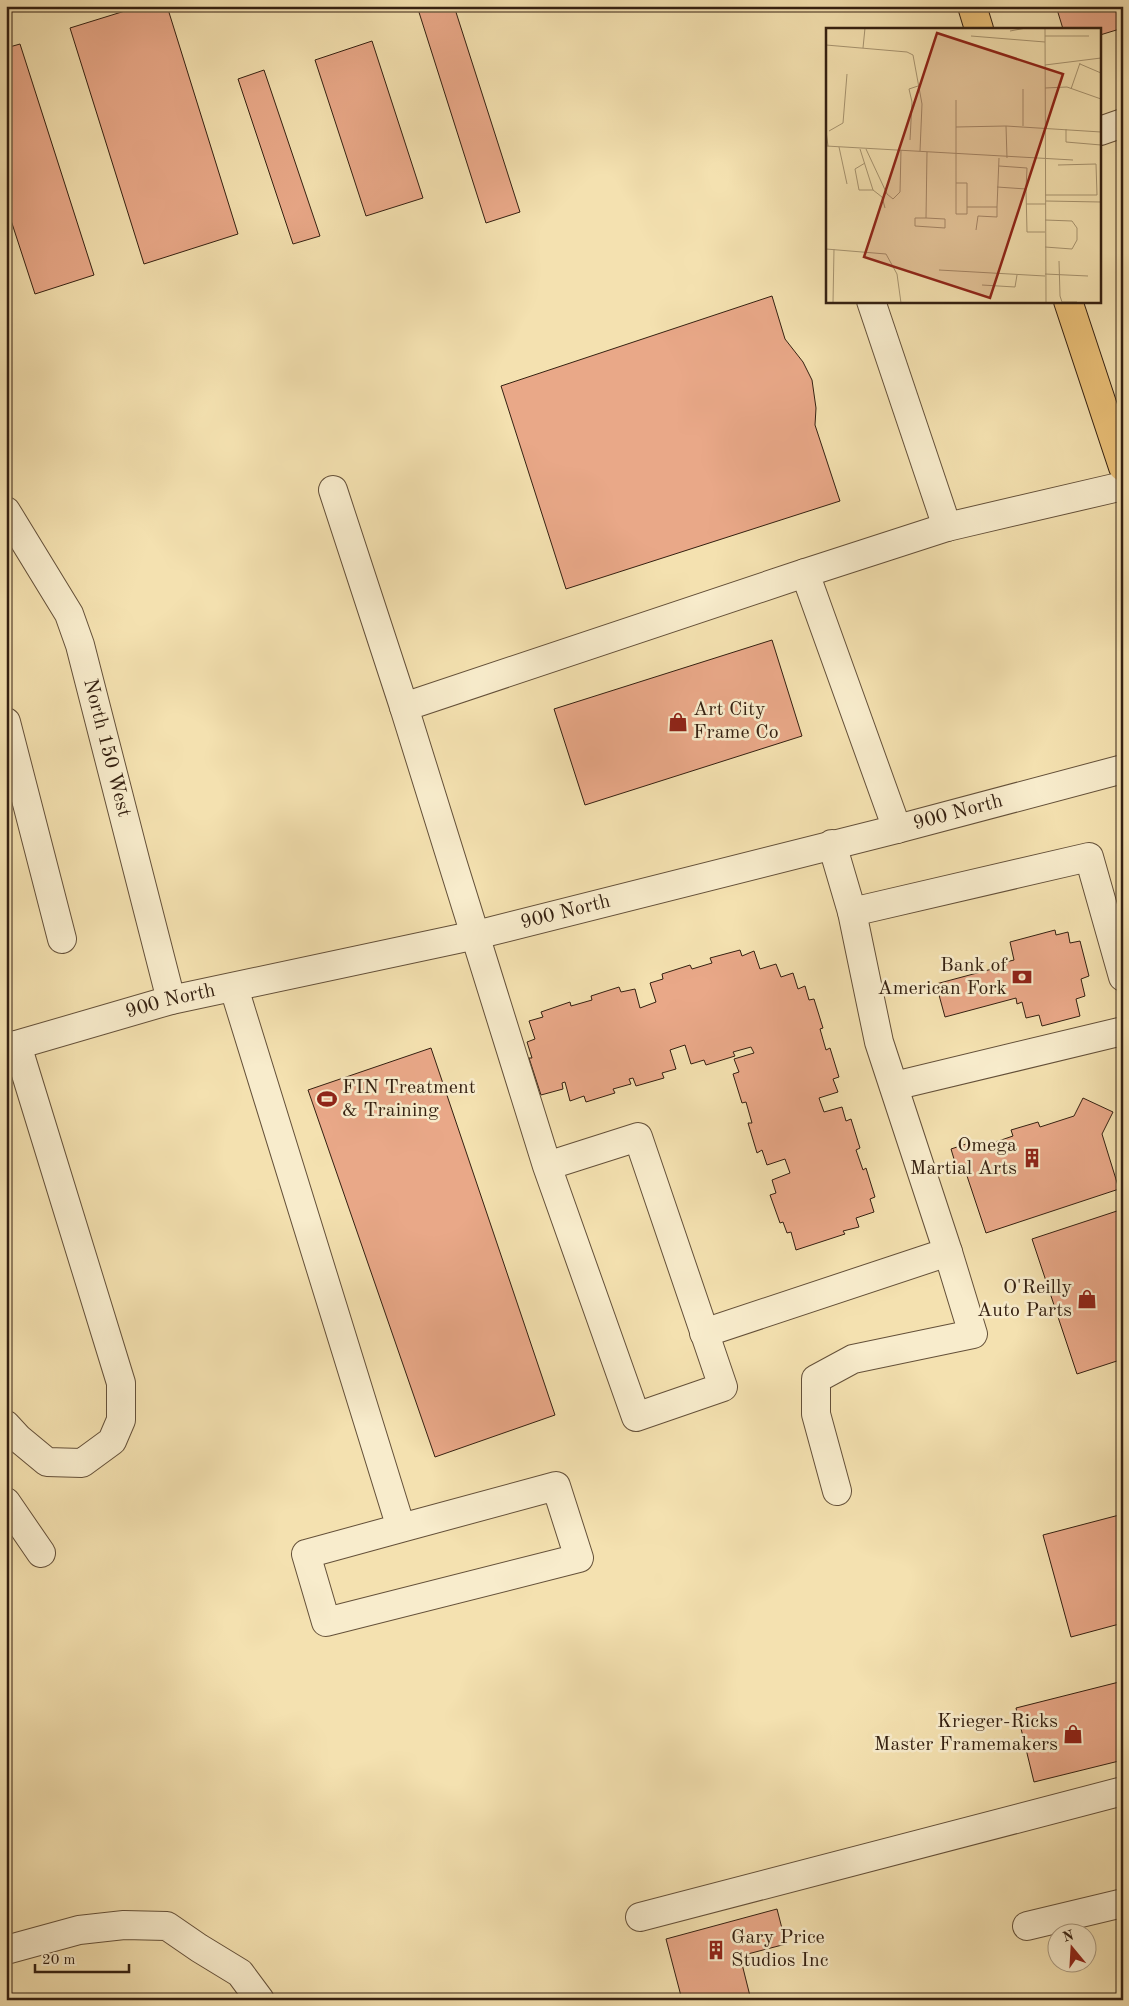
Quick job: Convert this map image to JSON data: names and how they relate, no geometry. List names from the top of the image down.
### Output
{
  "streets": {
    "street": ["North 150 West", "900 North"]
  },
  "crossings": [
    ["North 150 West", "900 North"]
  ],
  "places": {
    "shop": ["Art City Frame Co", "O'Reilly Auto Parts", "Krieger-Ricks Master Framemakers"],
    "bank": ["Bank of American Fork"],
    "sports": ["FIN Treatment & Training"],
    "building": ["Omega Martial Arts", "Gary Price Studios Inc"]
  },
  "scale_bar": "20 m",
  "north": "top"
}
